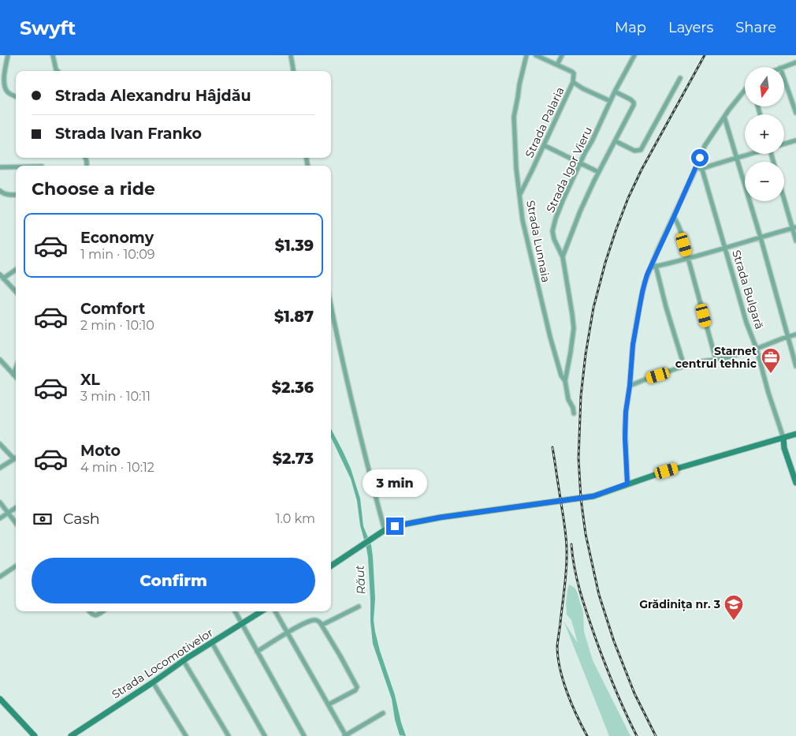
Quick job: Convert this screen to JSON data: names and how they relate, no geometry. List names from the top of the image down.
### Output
{
  "streets": {
    "main road": ["Strada Bulgară", "Strada Locomotivelor"],
    "street": ["Strada Palaria", "Strada Igor Vieru", "Strada Lunnaia"]
  },
  "crossings": [
    ["Strada Palaria", "Strada Lunnaia"],
    ["Strada Igor Vieru", "Strada Lunnaia"]
  ],
  "water": ["Răut"],
  "places": {
    "office": ["Starnet centrul tehnic"],
    "school or university": ["Grădinița nr. 3"]
  },
  "north": "bottom",
  "page": {
    "header": "Swyft",
    "nav": ["Map", "Layers", "Share"],
    "map_buttons": ["+", "−"],
    "banner": ["Strada Alexandru Hâjdău", "Strada Ivan Franko"],
    "heading": "Choose a ride",
    "list": [
      {
        "name": "Economy",
        "note": "1 min · 10:09",
        "value": "$1.39"
      },
      {
        "name": "Comfort",
        "note": "2 min · 10:10",
        "value": "$1.87"
      },
      {
        "name": "XL",
        "note": "3 min · 10:11",
        "value": "$2.36"
      },
      {
        "name": "Moto",
        "note": "4 min · 10:12",
        "value": "$2.73"
      }
    ],
    "bubble": "3 min",
    "pay": ["Cash", "1.0 km"],
    "buttons": "Confirm"
  }
}
